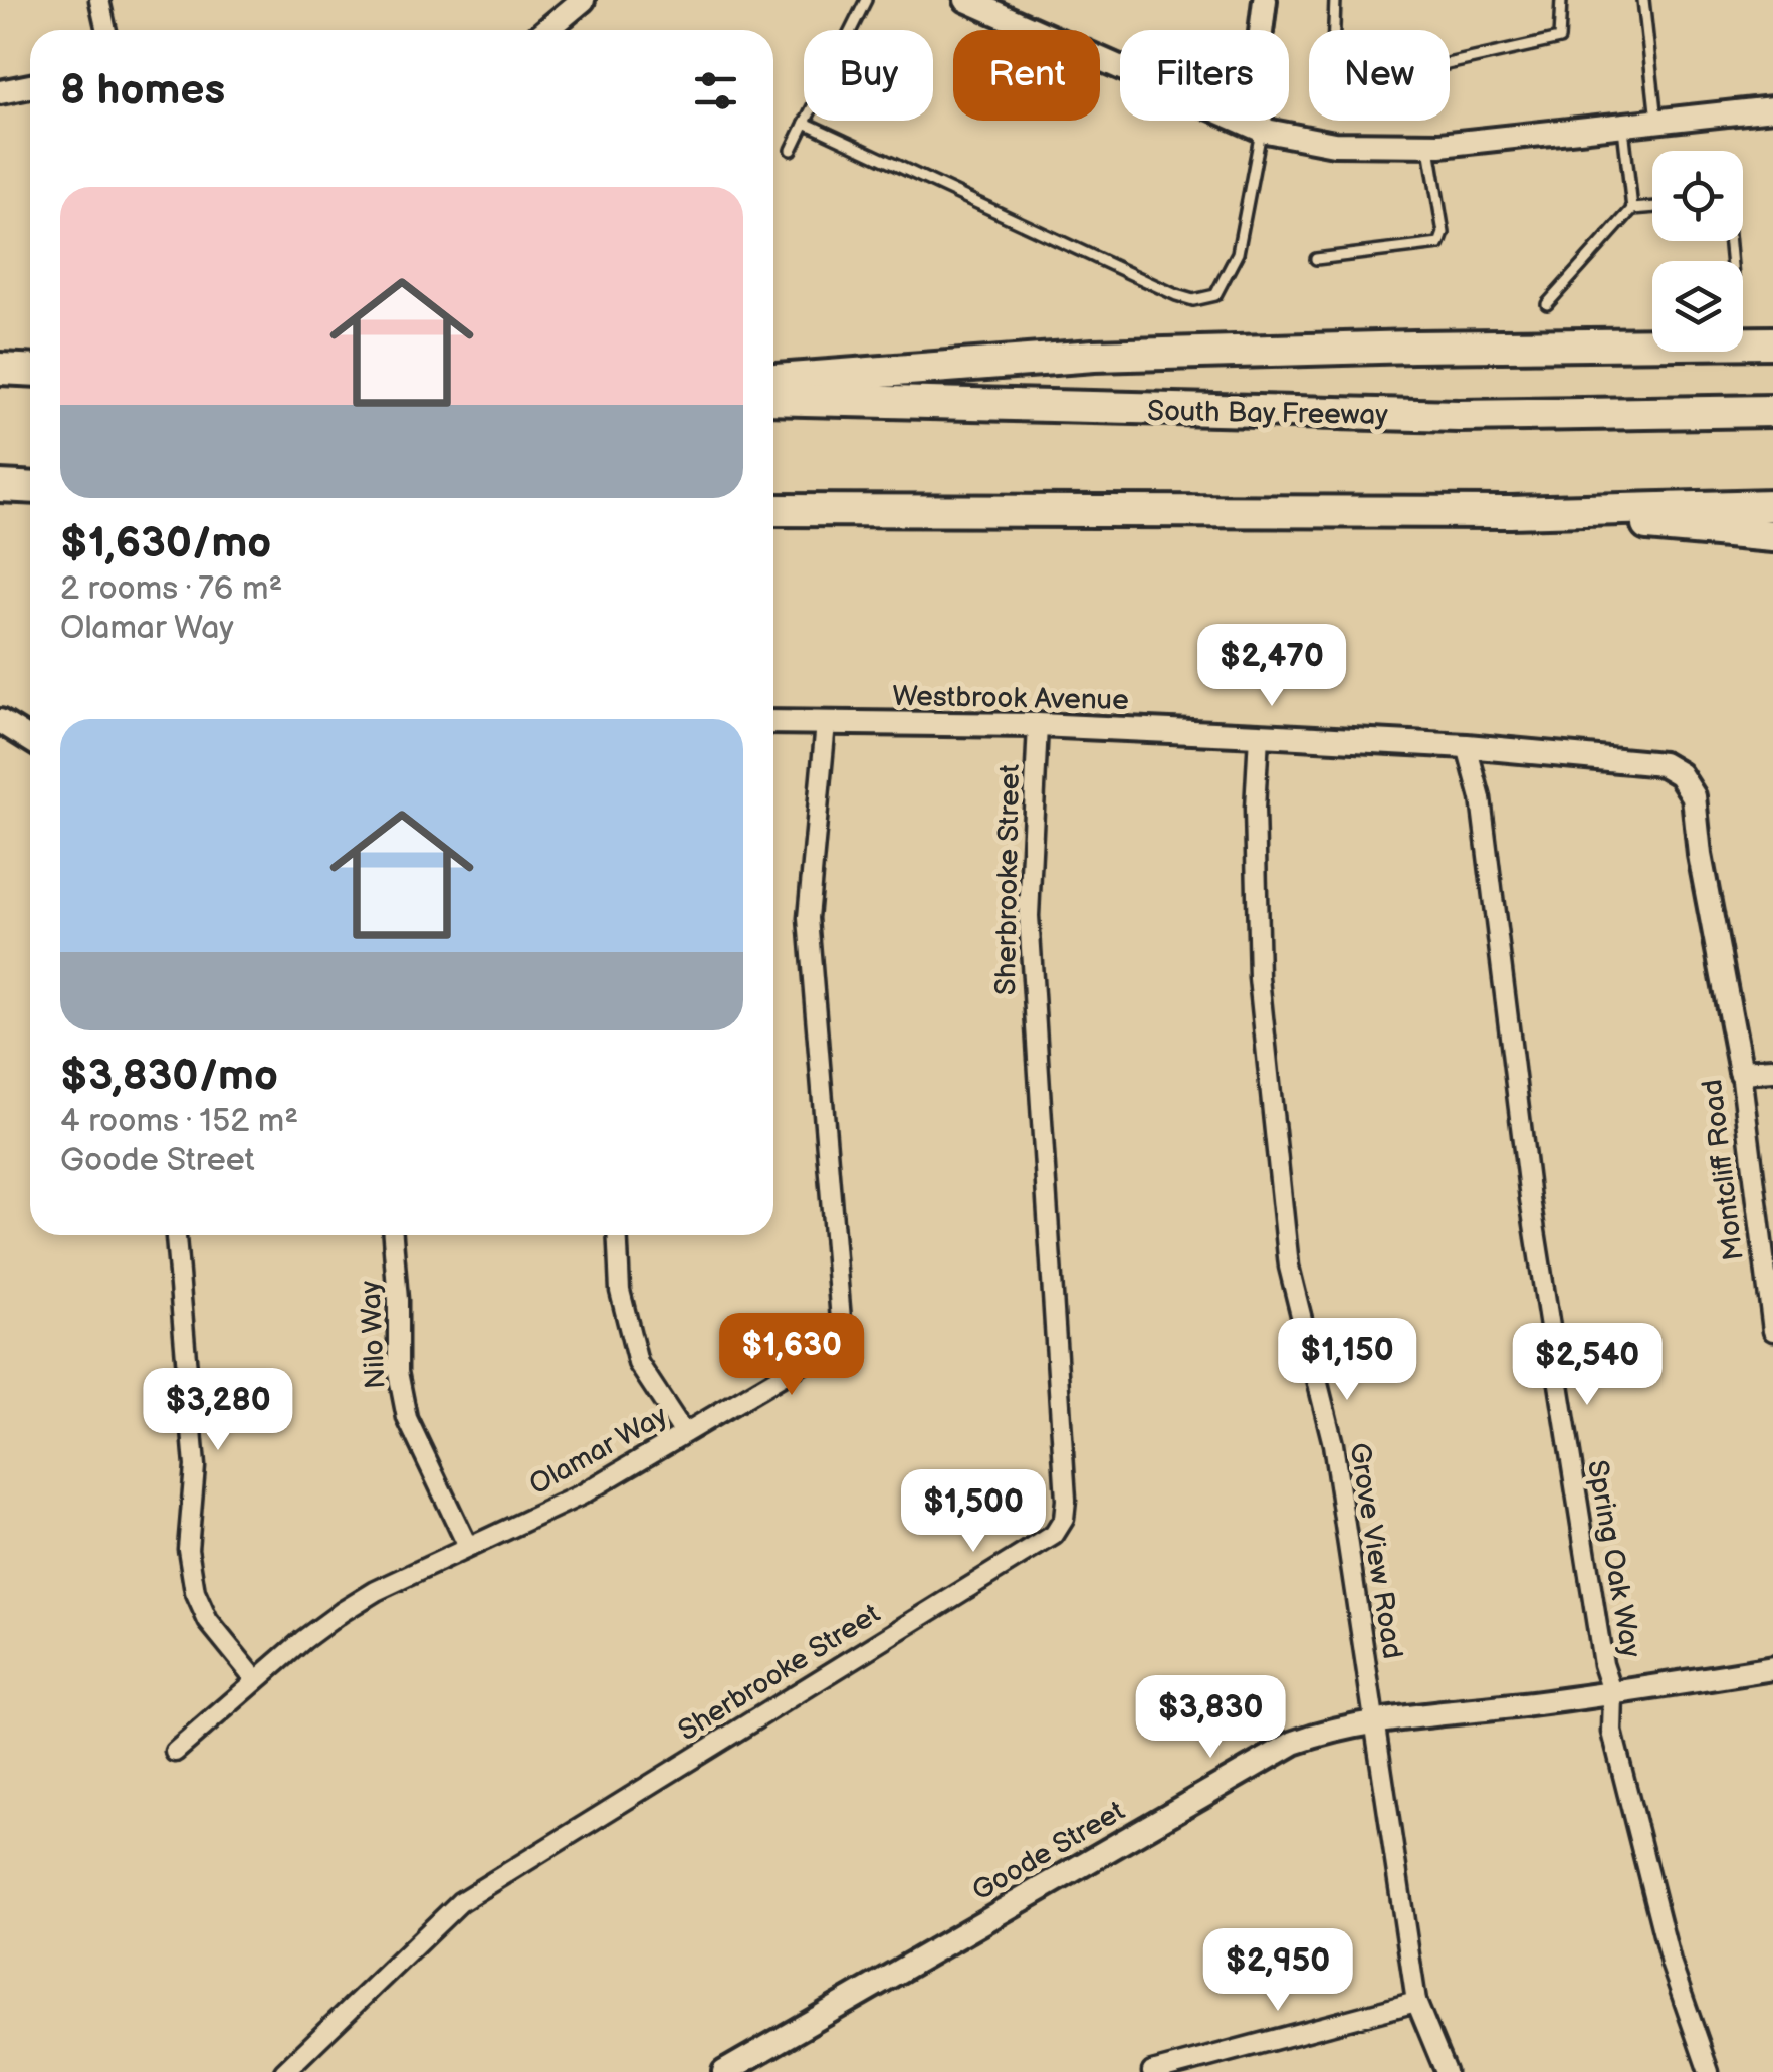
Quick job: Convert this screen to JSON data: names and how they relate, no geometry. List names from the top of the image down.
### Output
{
  "streets": {
    "highway": ["South Bay Freeway"],
    "street": [
      "Westbrook Avenue",
      "Sherbrooke Street",
      "Montcliff Road",
      "Nilo Way",
      "Olamar Way",
      "Grove View Road",
      "Spring Oak Way",
      "Goode Street"
    ]
  },
  "crossings": [
    ["Westbrook Avenue", "Sherbrooke Street"],
    ["Westbrook Avenue", "Montcliff Road"],
    ["Westbrook Avenue", "Olamar Way"],
    ["Westbrook Avenue", "Grove View Road"],
    ["Westbrook Avenue", "Spring Oak Way"],
    ["Nilo Way", "Olamar Way"],
    ["Grove View Road", "Goode Street"],
    ["Spring Oak Way", "Goode Street"]
  ],
  "page": {
    "chip": [
      "Buy",
      "Rent",
      "Filters",
      "New"
    ],
    "heading": "8 homes",
    "list": [
      {
        "name": "$1,630/mo",
        "note": "2 rooms · 76 m² · Olamar Way"
      },
      {
        "name": "$3,830/mo",
        "note": "4 rooms · 152 m² · Goode Street"
      }
    ],
    "price": [
      "$2,470",
      "$1,630",
      "$1,150",
      "$2,540",
      "$3,280",
      "$1,500",
      "$3,830",
      "$2,950"
    ]
  }
}
